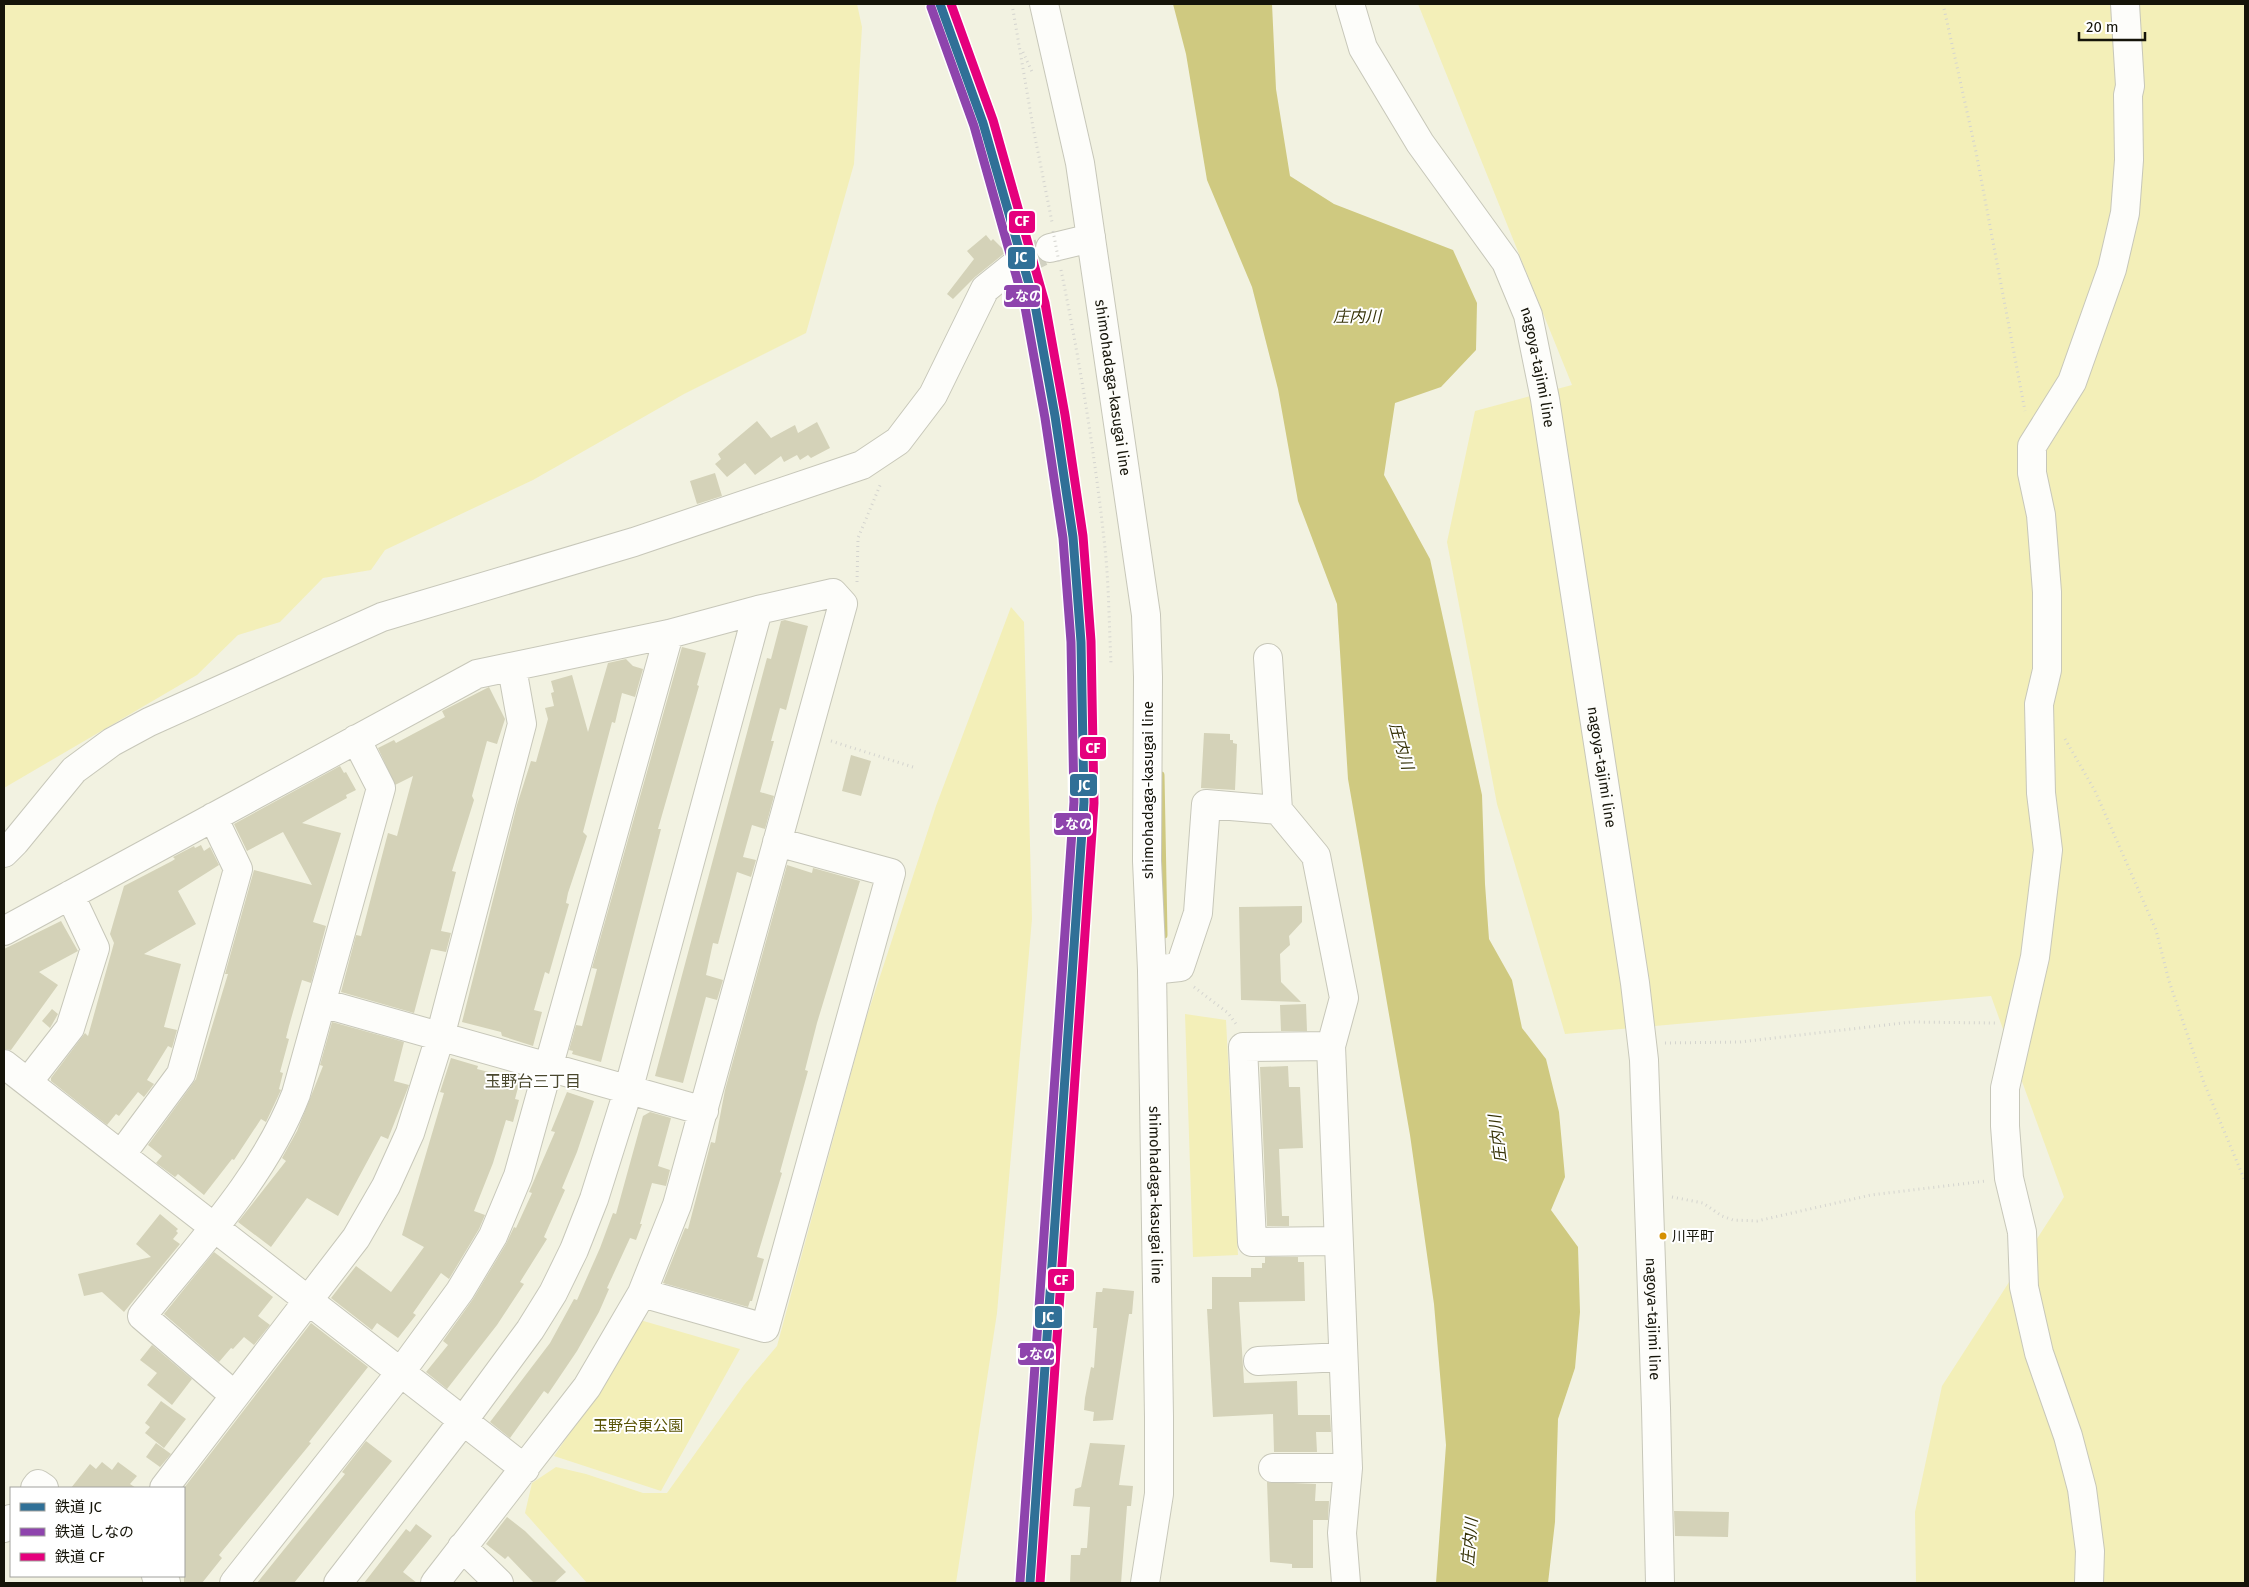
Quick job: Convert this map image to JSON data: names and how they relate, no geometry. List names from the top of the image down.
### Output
{
  "streets": {
    "street": ["nagoya-tajimi line", "shimohadaga-kasugai line"]
  },
  "districts": ["玉野台三丁目"],
  "water": ["庄内川"],
  "parks": ["玉野台東公園"],
  "places": ["川平町"],
  "lines": ["rail line JC", "rail line CF", "rail line しなの"],
  "legend": ["鉄道 JC", "鉄道 しなの", "鉄道 CF"],
  "scale_bar": "20 m"
}
